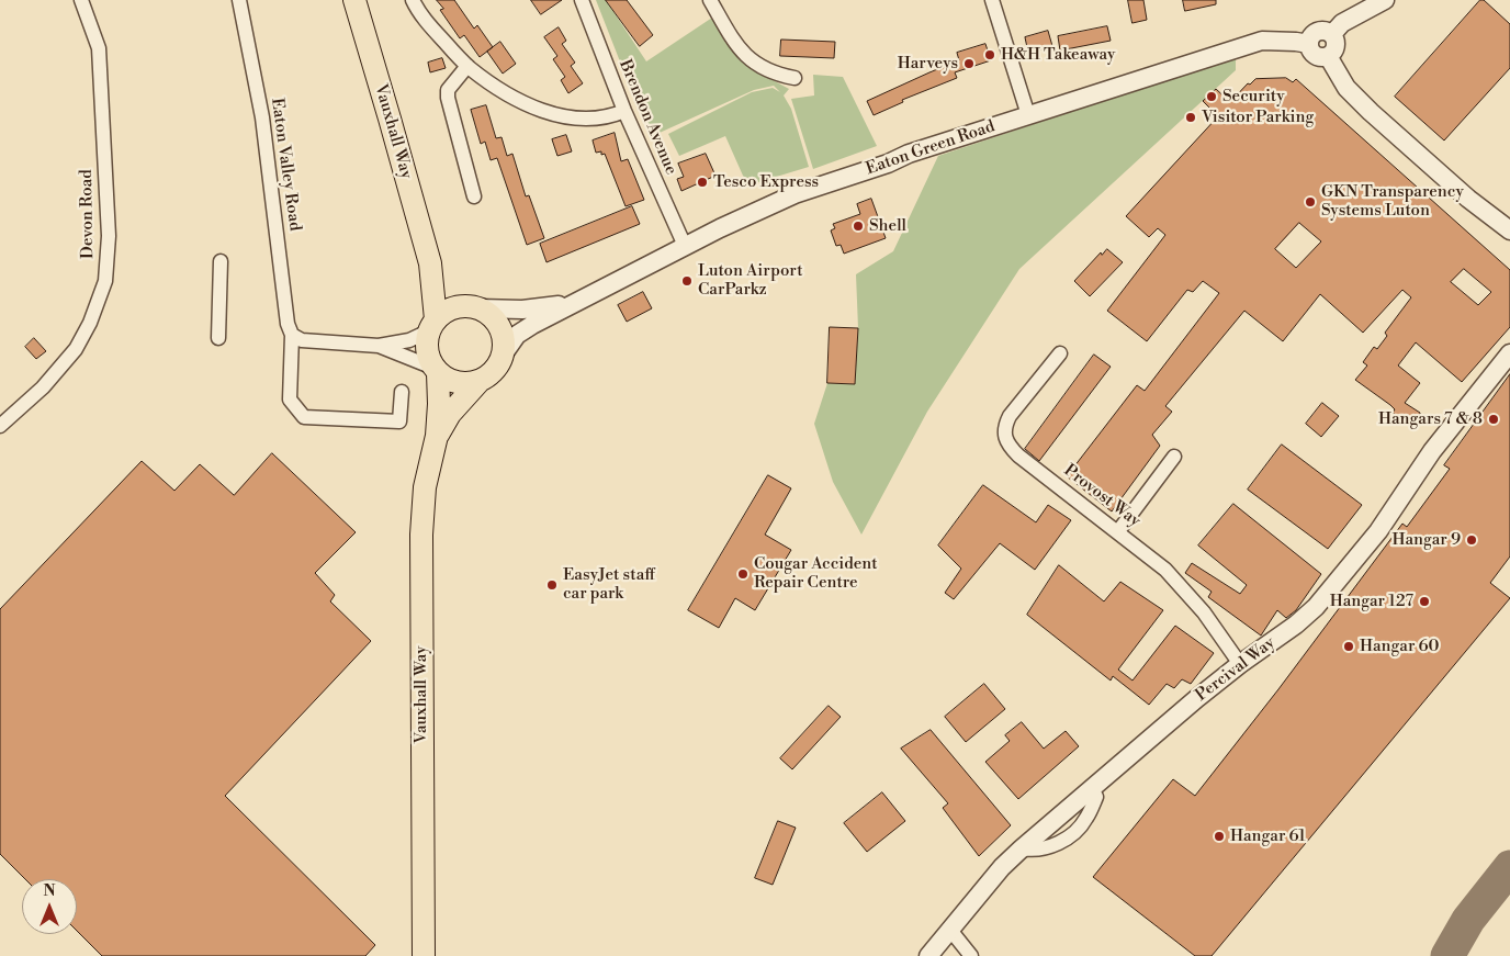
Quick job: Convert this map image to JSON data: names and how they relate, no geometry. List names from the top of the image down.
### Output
{
  "streets": {
    "main road": ["Vauxhall Way"],
    "street": [
      "Brendon Avenue",
      "Eaton Green Road",
      "Eaton Valley Road",
      "Devon Road",
      "Provost Way",
      "Percival Way"
    ]
  },
  "crossings": [
    ["Brendon Avenue", "Eaton Green Road"],
    ["Vauxhall Way", "Eaton Green Road"],
    ["Provost Way", "Percival Way"]
  ],
  "places": [
    "H&H Takeaway",
    "Harveys",
    "Security",
    "Visitor Parking",
    "Tesco Express",
    "GKN Transparency Systems Luton",
    "Shell",
    "Luton Airport CarParkz",
    "Hangars 7 & 8",
    "Hangar 9",
    "Cougar Accident Repair Centre",
    "EasyJet staff car park",
    "Hangar 127",
    "Hangar 60",
    "Hangar 61"
  ],
  "north": "top"
}
